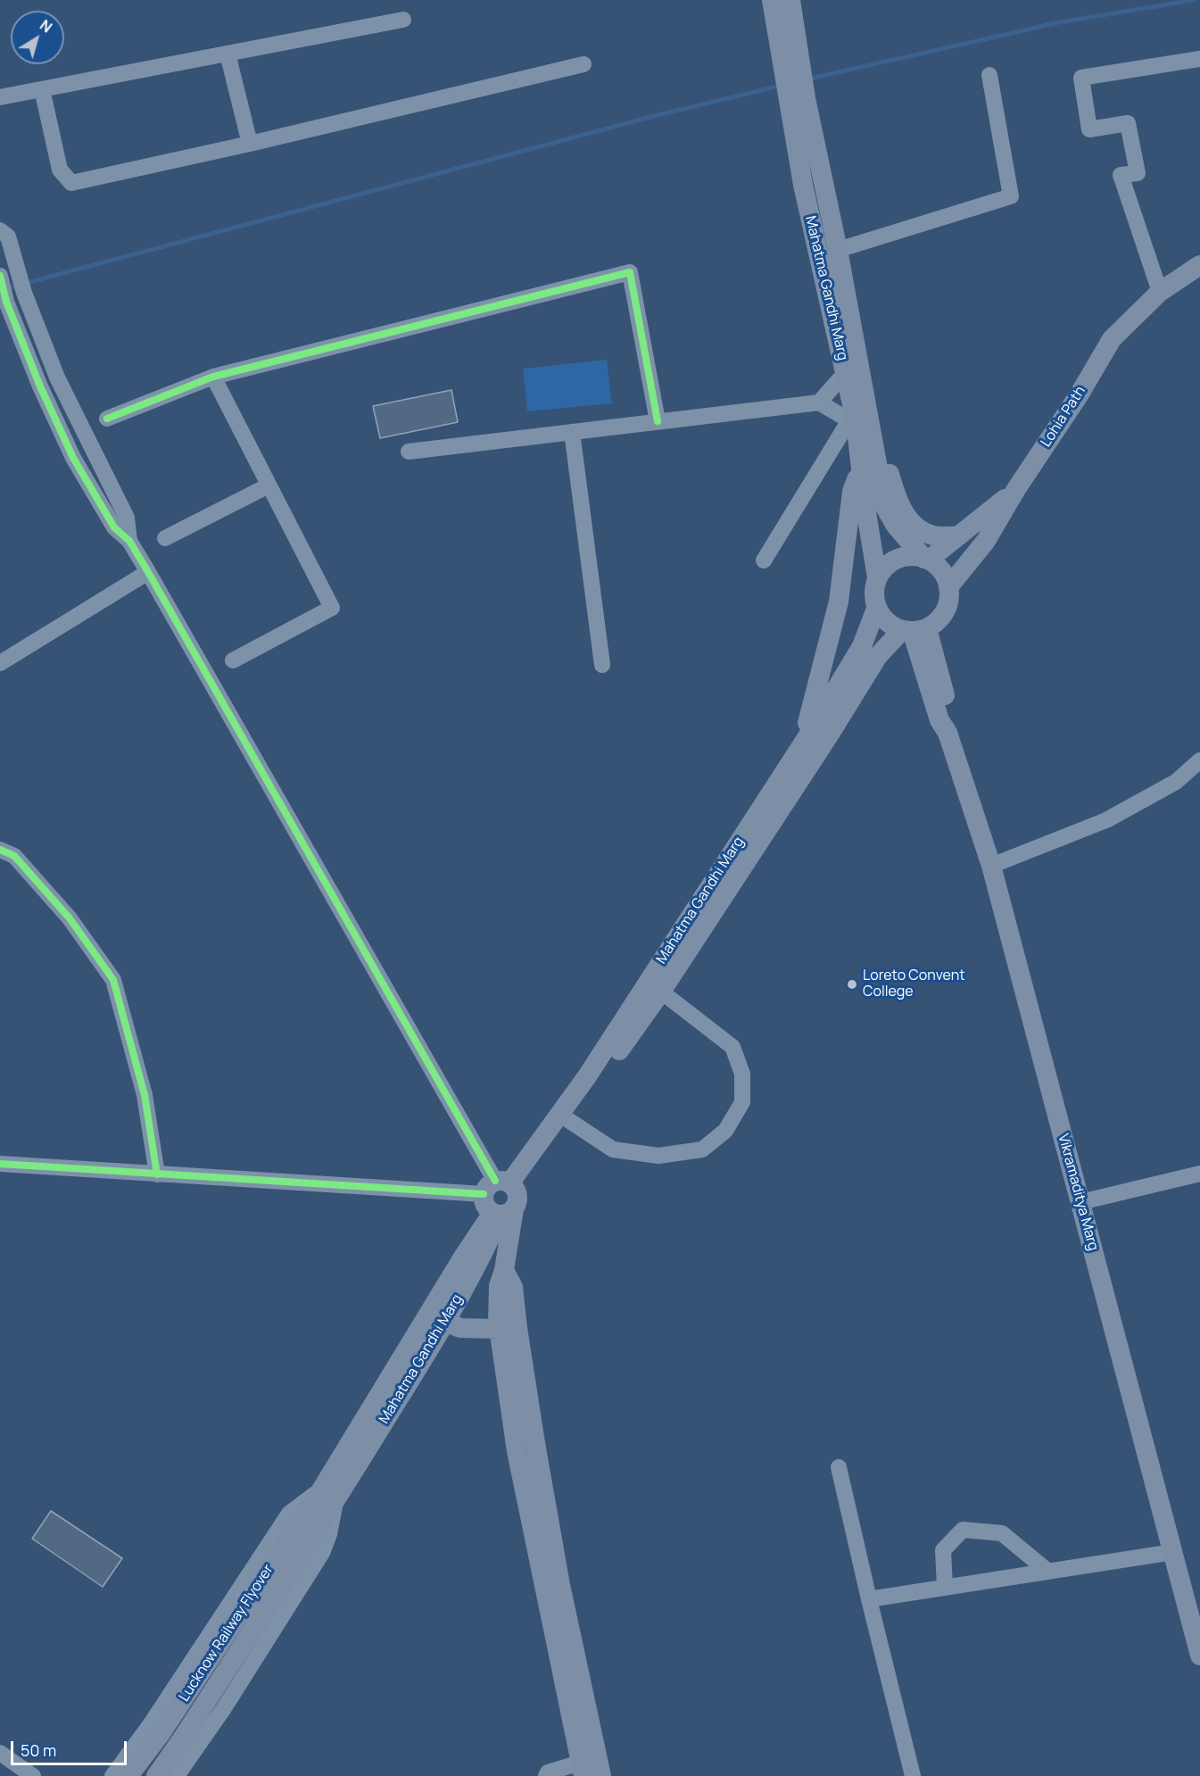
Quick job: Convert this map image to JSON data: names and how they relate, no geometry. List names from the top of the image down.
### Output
{
  "streets": {
    "main road": [
      "Mahatma Gandhi Marg",
      "Lohia Path",
      "Vikramaditya Marg",
      "Lucknow Railway Flyover"
    ]
  },
  "crossings": [
    ["Mahatma Gandhi Marg", "Lohia Path"],
    ["Mahatma Gandhi Marg", "Vikramaditya Marg"],
    ["Mahatma Gandhi Marg", "Lucknow Railway Flyover"],
    ["Lohia Path", "Vikramaditya Marg"]
  ],
  "places": ["Loreto Convent College"],
  "scale_bar": "50 m",
  "north": "top right"
}
